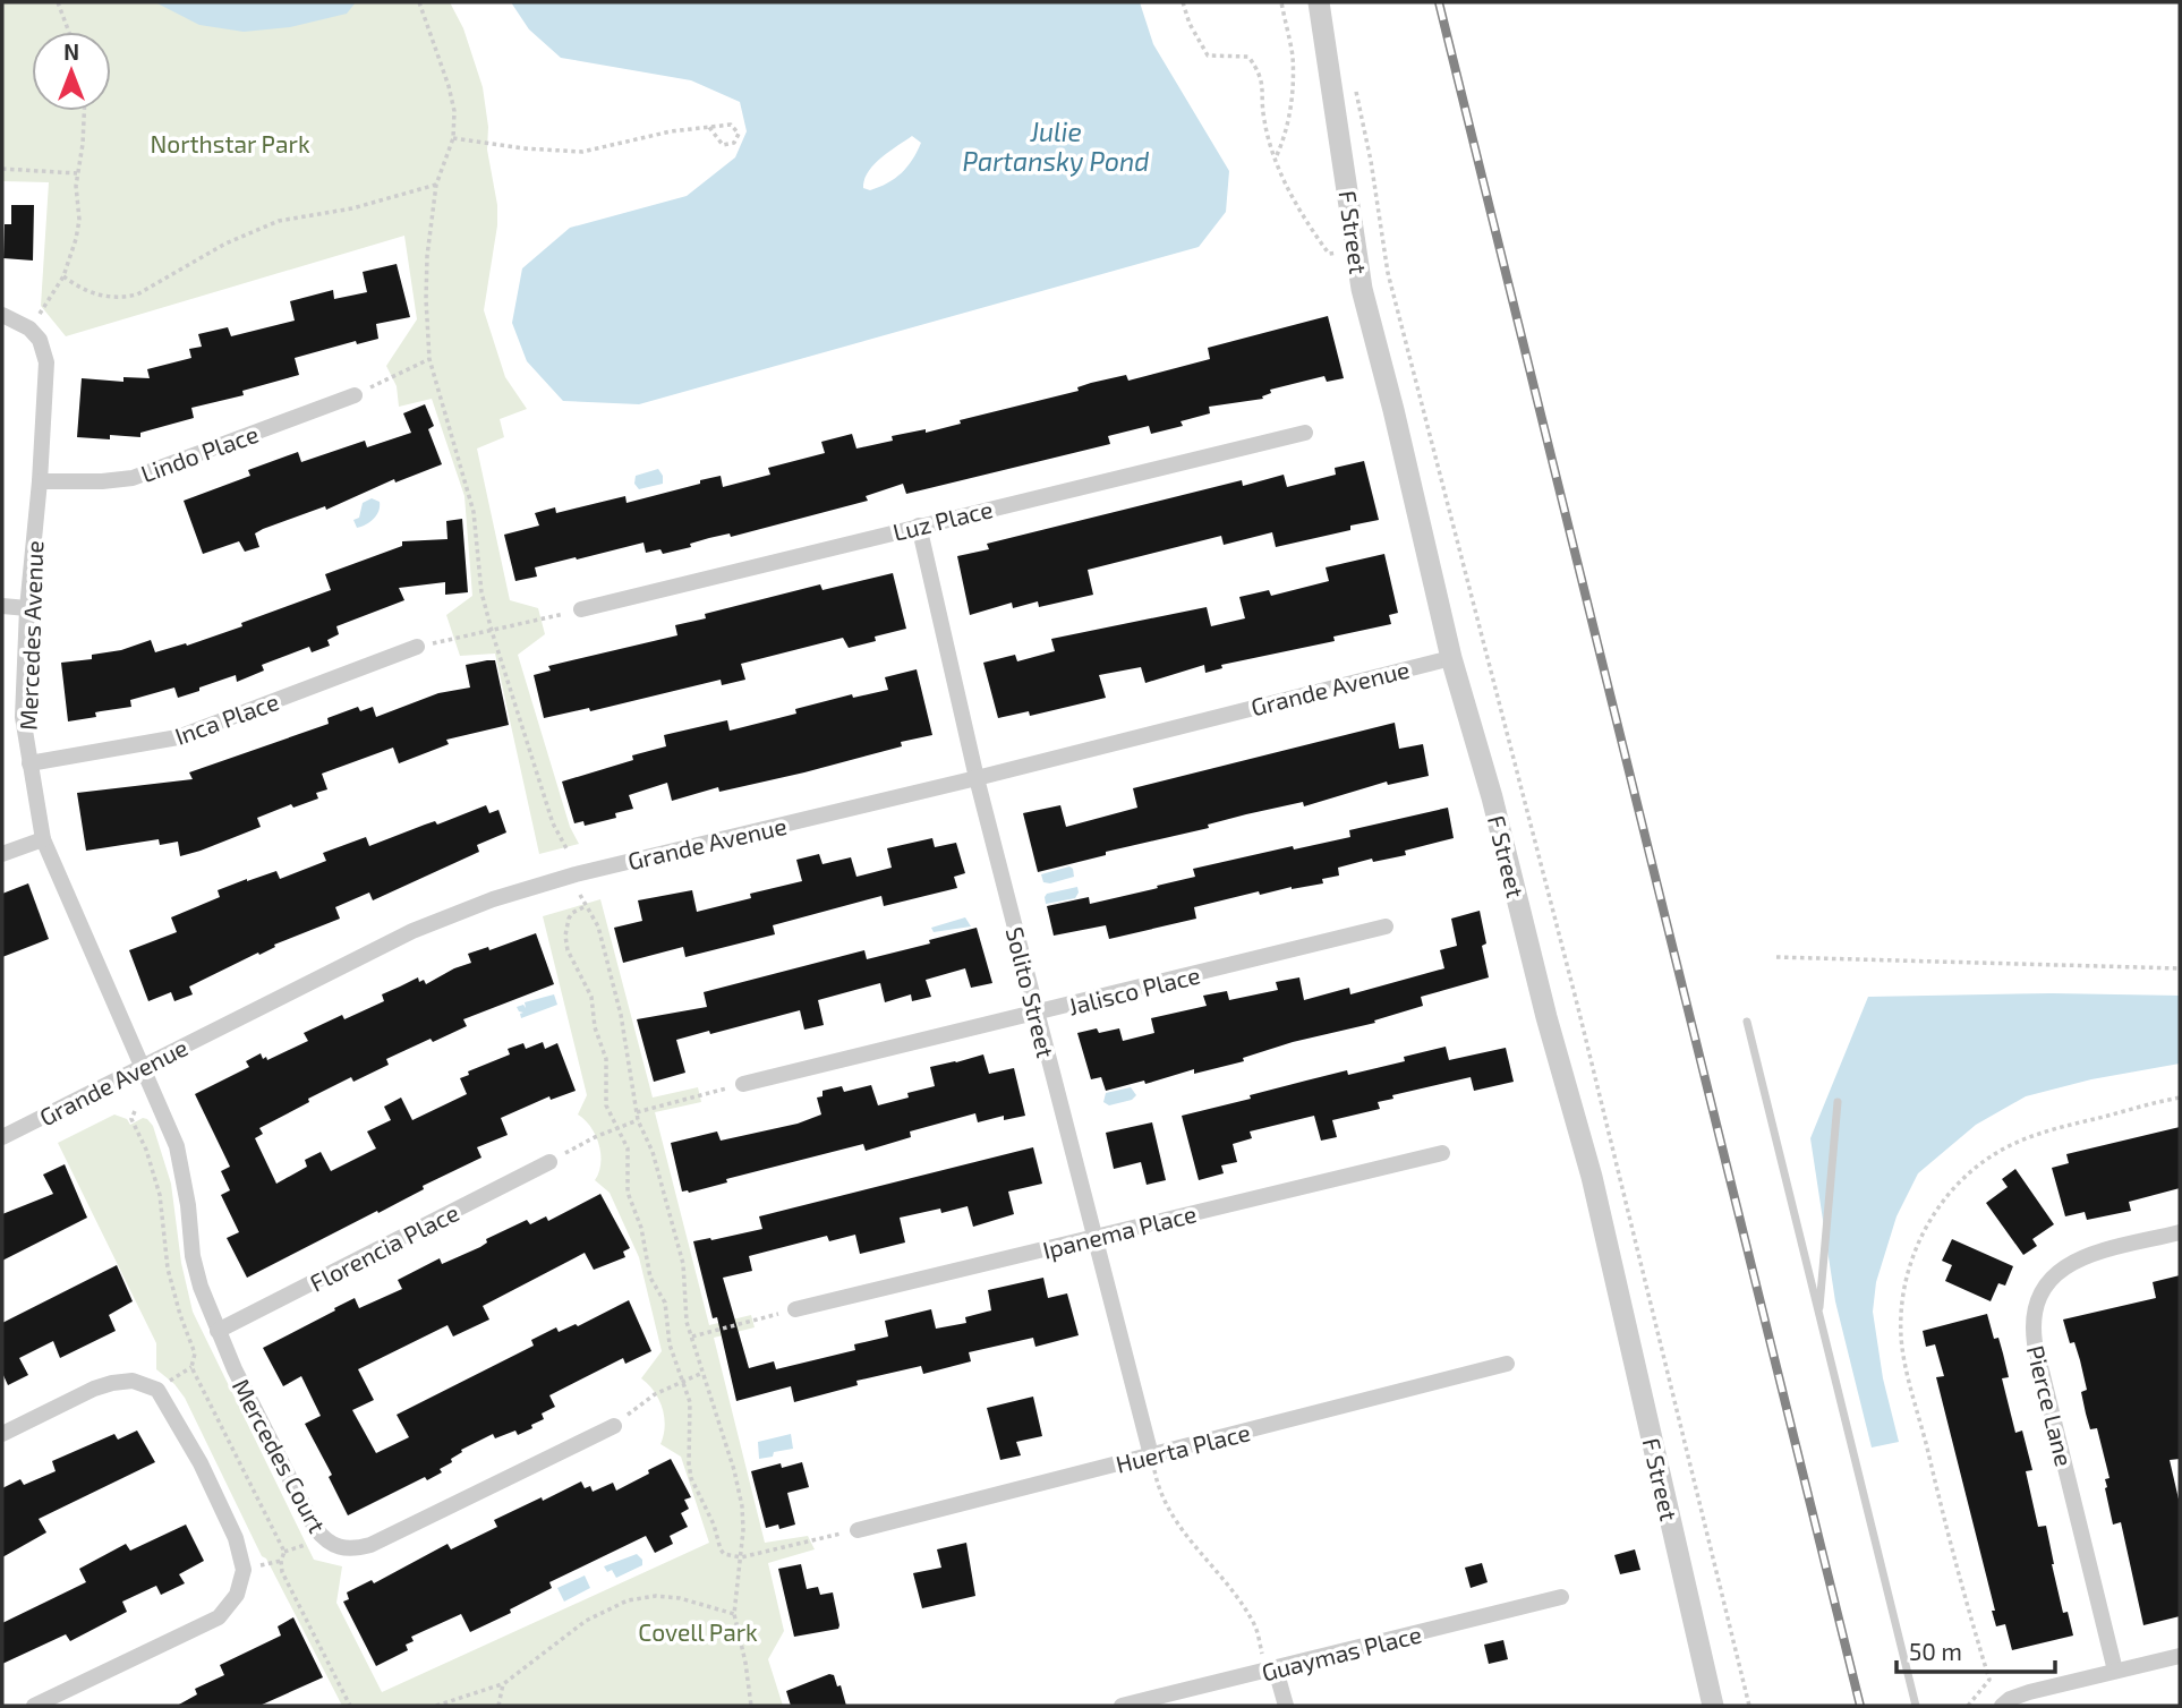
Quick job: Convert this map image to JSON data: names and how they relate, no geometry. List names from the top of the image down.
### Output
{
  "streets": {
    "street": [
      "F Street",
      "Lindo Place",
      "Luz Place",
      "Mercedes Avenue",
      "Grande Avenue",
      "Inca Place",
      "Jalisco Place",
      "Solito Street",
      "Ipanema Place",
      "Florencia Place",
      "Pierce Lane",
      "Huerta Place",
      "Mercedes Court",
      "Guaymas Place"
    ]
  },
  "crossings": [
    ["F Street", "Grande Avenue"],
    ["Lindo Place", "Mercedes Avenue"],
    ["Luz Place", "Solito Street"],
    ["Mercedes Avenue", "Grande Avenue"],
    ["Mercedes Avenue", "Inca Place"],
    ["Mercedes Avenue", "Mercedes Court"],
    ["Grande Avenue", "Solito Street"],
    ["Grande Avenue", "Mercedes Court"],
    ["Jalisco Place", "Solito Street"],
    ["Solito Street", "Ipanema Place"],
    ["Solito Street", "Huerta Place"],
    ["Florencia Place", "Mercedes Court"]
  ],
  "water": ["Julie Partansky Pond"],
  "parks": ["Northstar Park", "Covell Park"],
  "scale_bar": "50 m",
  "north": "top"
}
